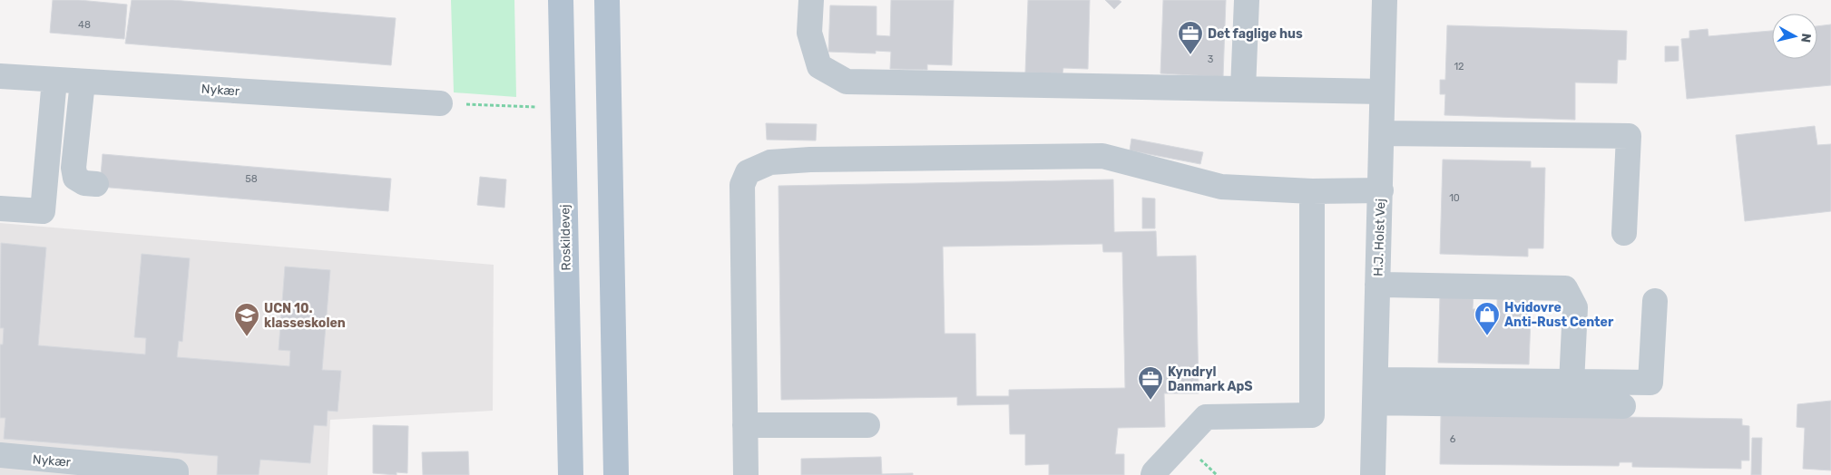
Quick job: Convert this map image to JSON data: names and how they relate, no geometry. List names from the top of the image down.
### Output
{
  "streets": {
    "main road": ["Roskildevej"],
    "street": ["Nykær", "H.J. Holst Vej"]
  },
  "places": {
    "office": ["Det faglige hus", "Kyndryl Danmark ApS"],
    "shop": ["Hvidovre Anti-Rust Center"],
    "school or university": ["UCN 10. klasseskolen"]
  },
  "house_numbers": [
    "48",
    "3",
    "12",
    "58",
    "10",
    "6"
  ],
  "north": "right"
}
